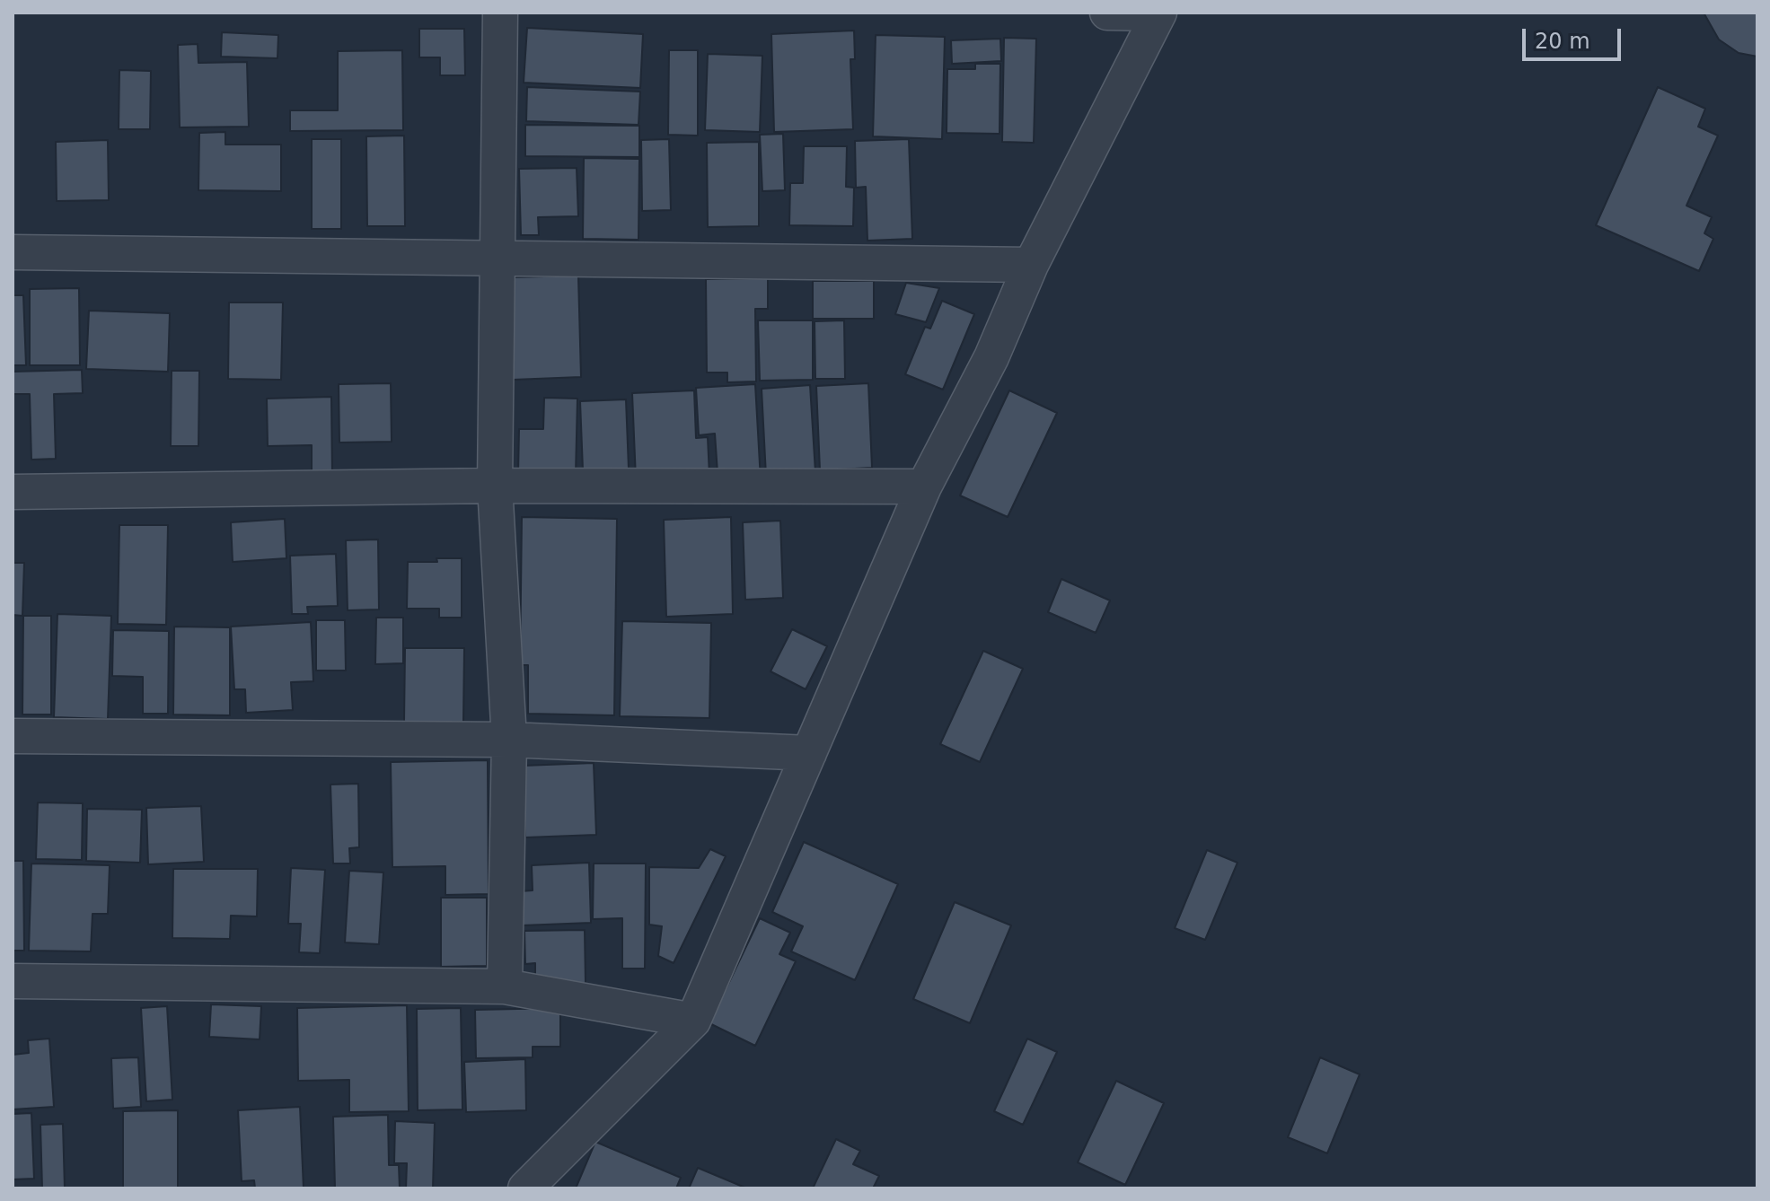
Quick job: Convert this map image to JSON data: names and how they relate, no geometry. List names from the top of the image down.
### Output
{
  "scale_bar": "20 m"
}
